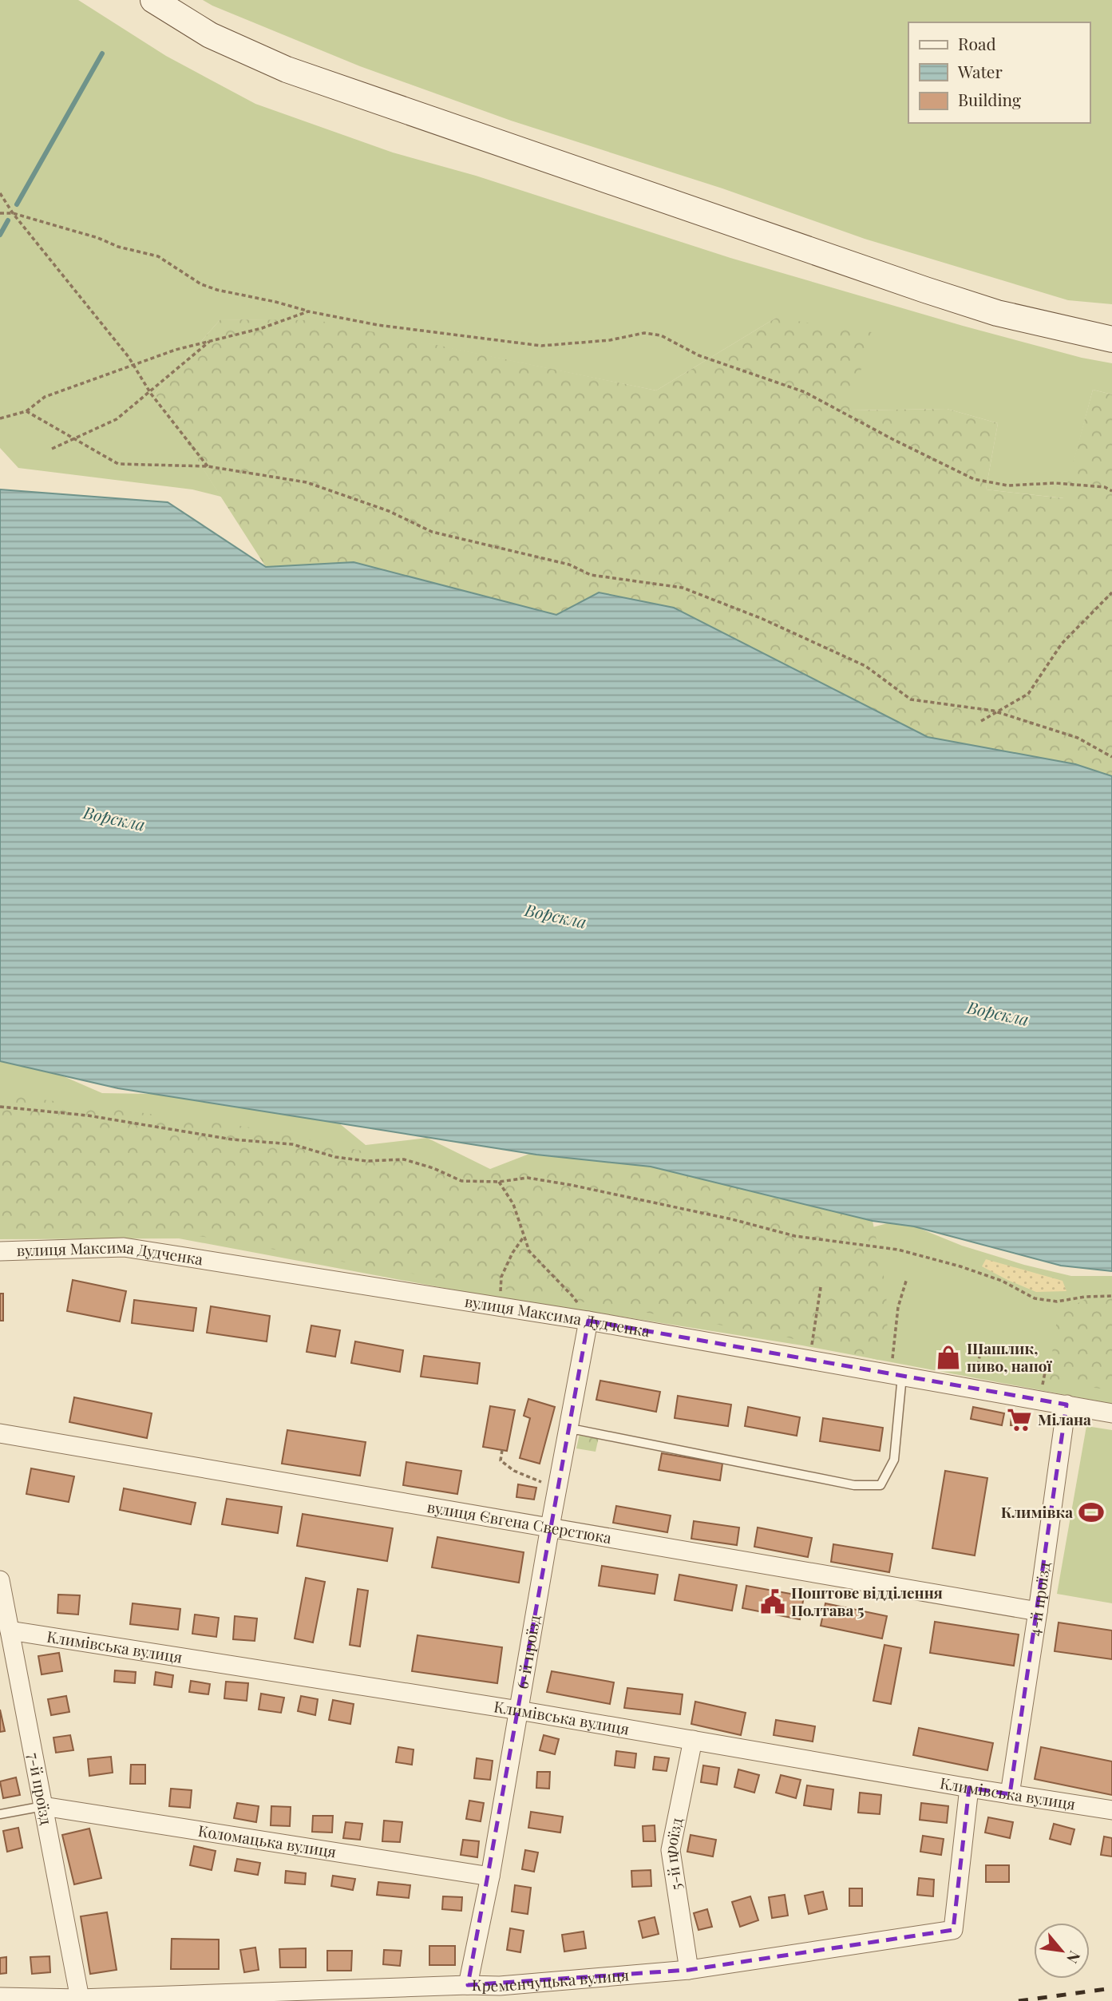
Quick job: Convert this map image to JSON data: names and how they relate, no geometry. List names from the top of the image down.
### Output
{
  "streets": {
    "street": [
      "вулиця Максима Дудченка",
      "вулиця Євгена Сверстюка",
      "4-й проїзд",
      "Климівська вулиця",
      "6-й проїзд",
      "7-й проїзд",
      "Коломацька вулиця",
      "5-й проїзд",
      "Кременчуцька вулиця"
    ]
  },
  "crossings": [
    ["вулиця Максима Дудченка", "4-й проїзд"],
    ["вулиця Максима Дудченка", "6-й проїзд"],
    ["вулиця Євгена Сверстюка", "4-й проїзд"],
    ["вулиця Євгена Сверстюка", "6-й проїзд"],
    ["4-й проїзд", "Климівська вулиця"],
    ["Климівська вулиця", "6-й проїзд"],
    ["Климівська вулиця", "7-й проїзд"],
    ["Климівська вулиця", "5-й проїзд"],
    ["Климівська вулиця", "Кременчуцька вулиця"],
    ["6-й проїзд", "Коломацька вулиця"],
    ["6-й проїзд", "Кременчуцька вулиця"],
    ["7-й проїзд", "Коломацька вулиця"],
    ["7-й проїзд", "Кременчуцька вулиця"],
    ["5-й проїзд", "Кременчуцька вулиця"]
  ],
  "water": ["Ворскла"],
  "places": {
    "shop": ["Шашлик, пиво, напої"],
    "supermarket": ["Мілана"],
    "sports": ["Климівка"],
    "public building": ["Поштове відділення Полтава 5"]
  },
  "legend": ["Road", "Water", "Building"],
  "north": "bottom right"
}
